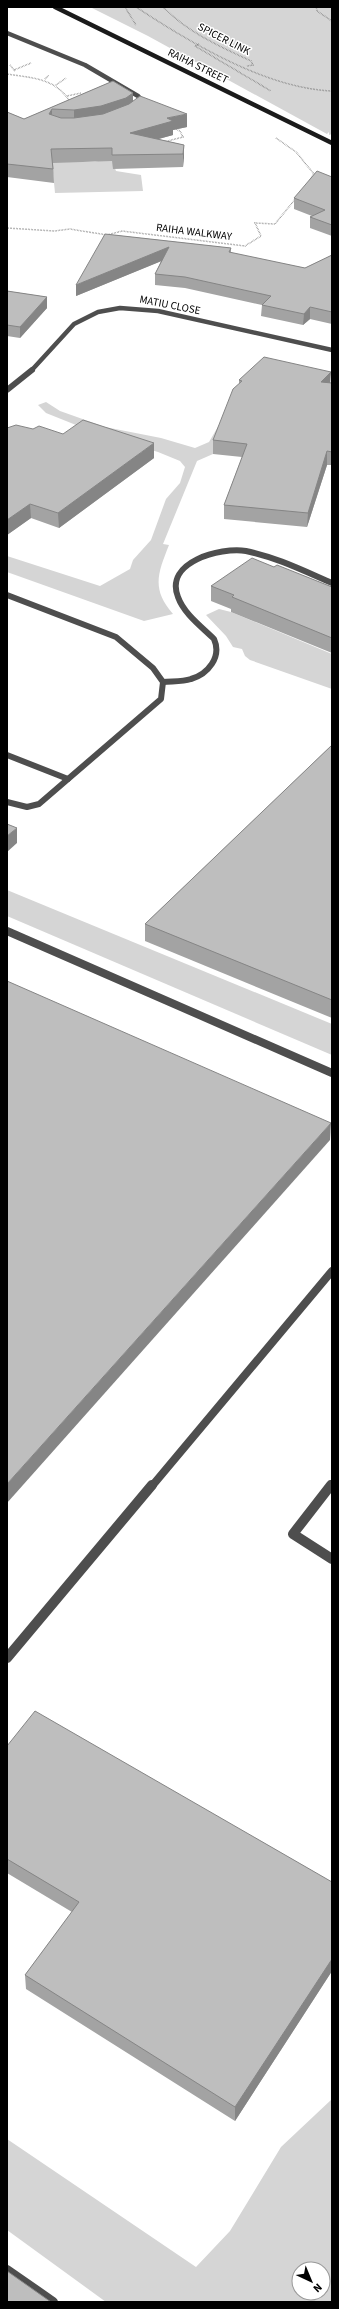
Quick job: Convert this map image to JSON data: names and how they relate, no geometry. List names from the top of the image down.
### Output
{
  "streets": {
    "main road": ["RAIHA STREET"],
    "street": ["MATIU CLOSE"],
    "path": ["SPICER LINK", "RAIHA WALKWAY"]
  },
  "north": "bottom right"
}
